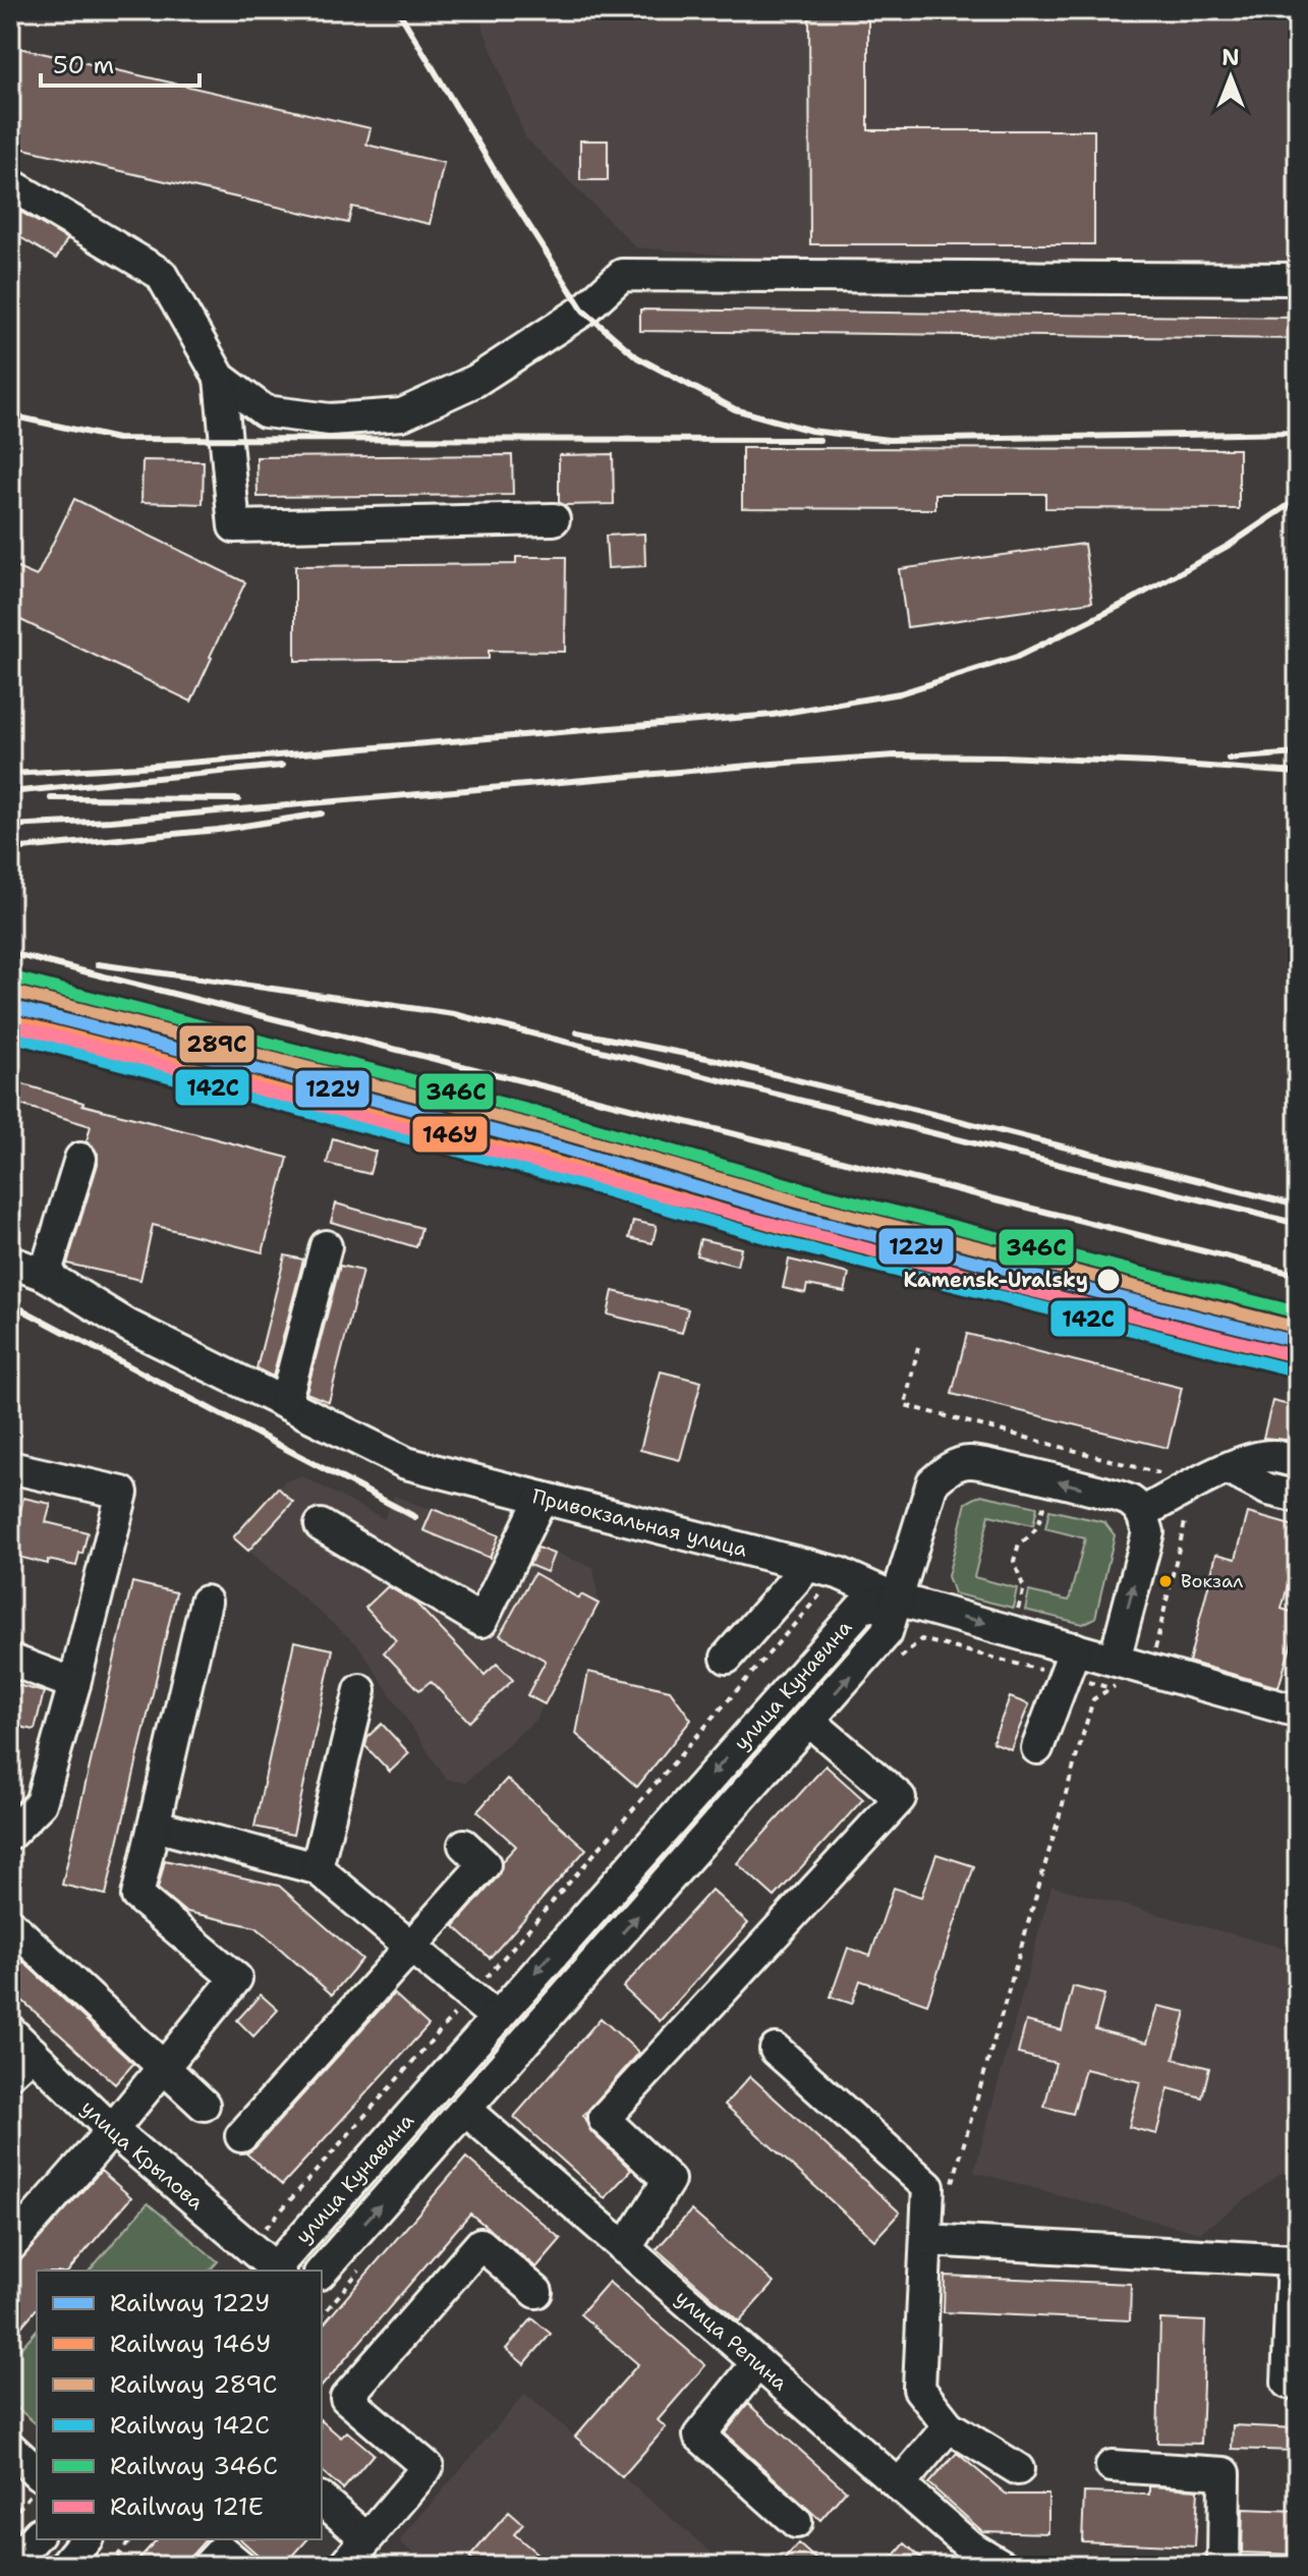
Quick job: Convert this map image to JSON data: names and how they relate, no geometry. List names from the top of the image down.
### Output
{
  "streets": {
    "street": [
      "Привокзальная улица",
      "улица Кунавина",
      "улица Крылова",
      "улица Репина"
    ]
  },
  "crossings": [
    ["Привокзальная улица", "улица Кунавина"],
    ["улица Кунавина", "улица Репина"]
  ],
  "places": ["Kamensk-Uralsky", "Вокзал"],
  "lines": [
    "rail line 346С",
    "rail line 289С",
    "rail line 122У",
    "rail line 146У",
    "rail line 121Е",
    "rail line 142С"
  ],
  "legend": [
    "Railway 122У",
    "Railway 146У",
    "Railway 289С",
    "Railway 142С",
    "Railway 346С",
    "Railway 121Е"
  ],
  "scale_bar": "50 m",
  "north": "top"
}
